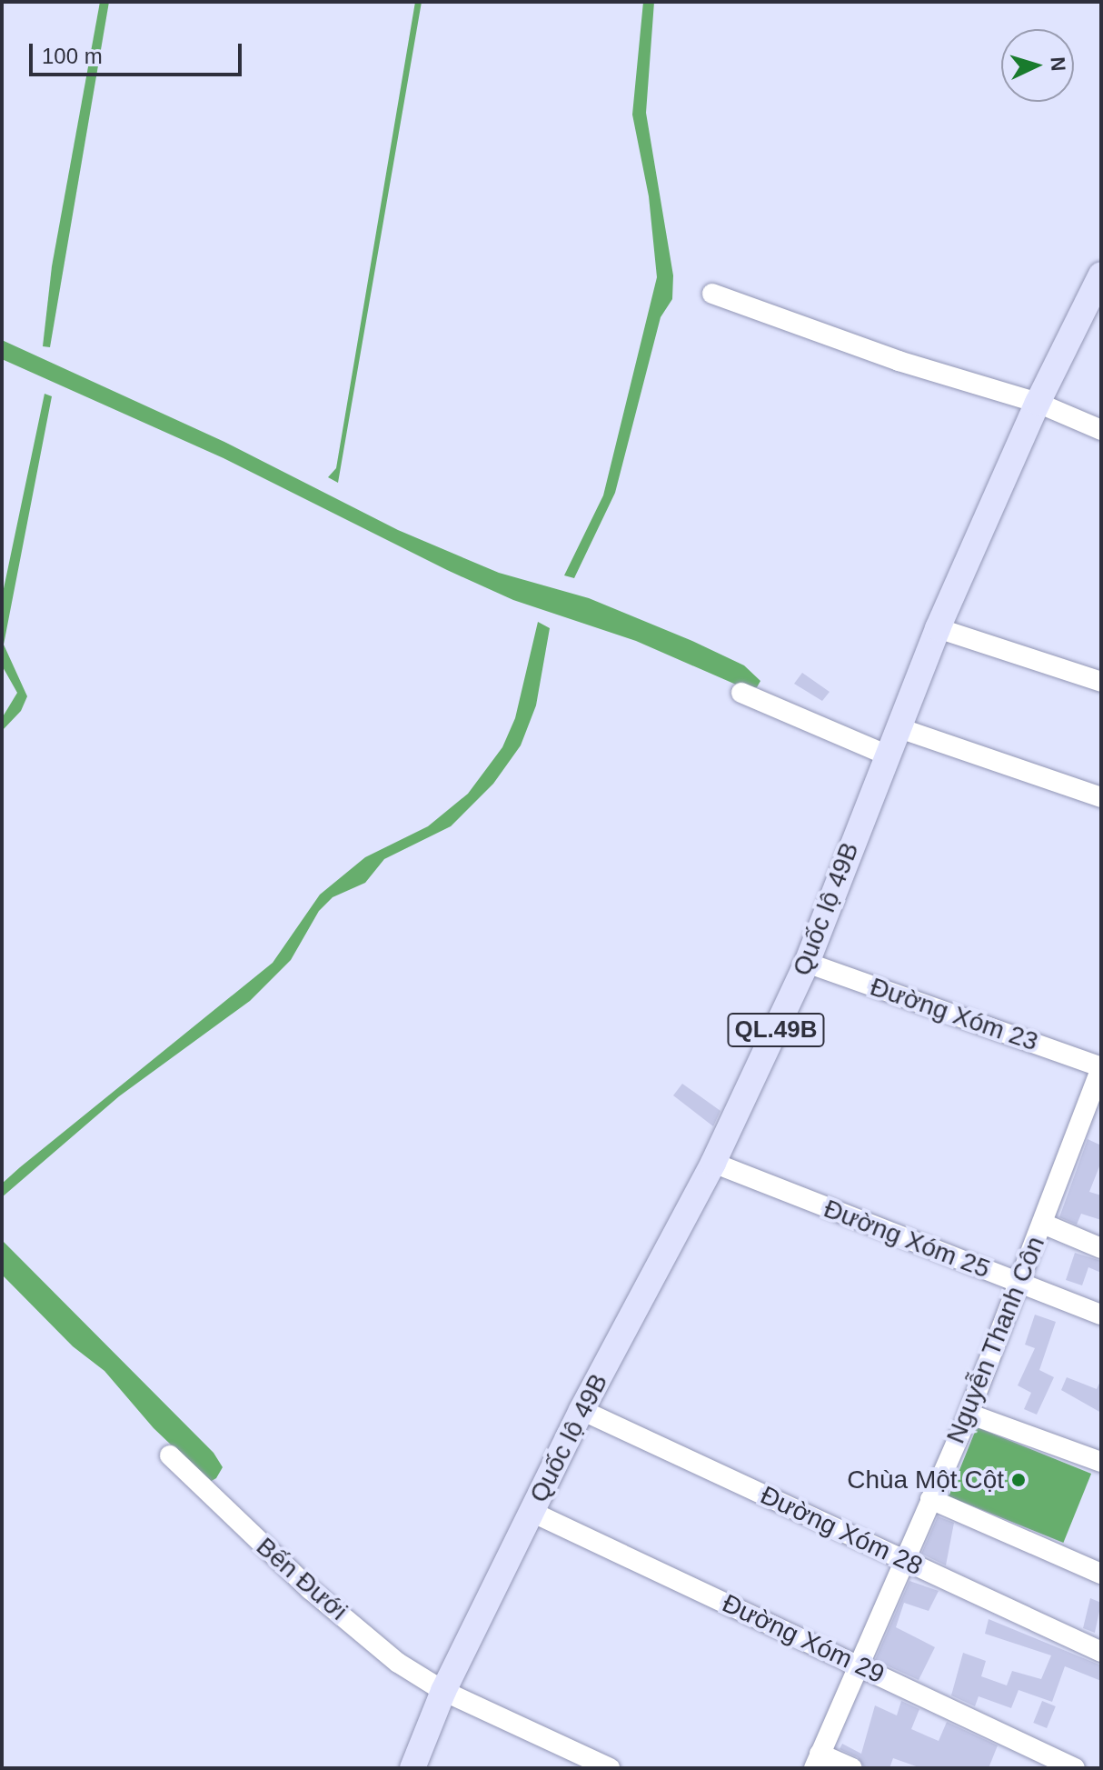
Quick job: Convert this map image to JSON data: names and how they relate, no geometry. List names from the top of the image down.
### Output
{
  "streets": {
    "main road": ["Quốc lộ 49B", "QL.49B"],
    "street": [
      "Đường Xóm 23",
      "Đường Xóm 25",
      "Nguyễn Thanh Côn",
      "Đường Xóm 28",
      "Bến Đưới",
      "Đường Xóm 29"
    ]
  },
  "crossings": [
    ["Quốc lộ 49B", "Đường Xóm 23"],
    ["Quốc lộ 49B", "Đường Xóm 25"],
    ["Quốc lộ 49B", "Đường Xóm 28"],
    ["Quốc lộ 49B", "Bến Đưới"],
    ["Quốc lộ 49B", "Đường Xóm 29"],
    ["Đường Xóm 23", "Nguyễn Thanh Côn"],
    ["Đường Xóm 25", "Nguyễn Thanh Côn"],
    ["Nguyễn Thanh Côn", "Đường Xóm 28"],
    ["Nguyễn Thanh Côn", "Đường Xóm 29"]
  ],
  "places": ["Chùa Một Cột"],
  "scale_bar": "100 m",
  "north": "right"
}
